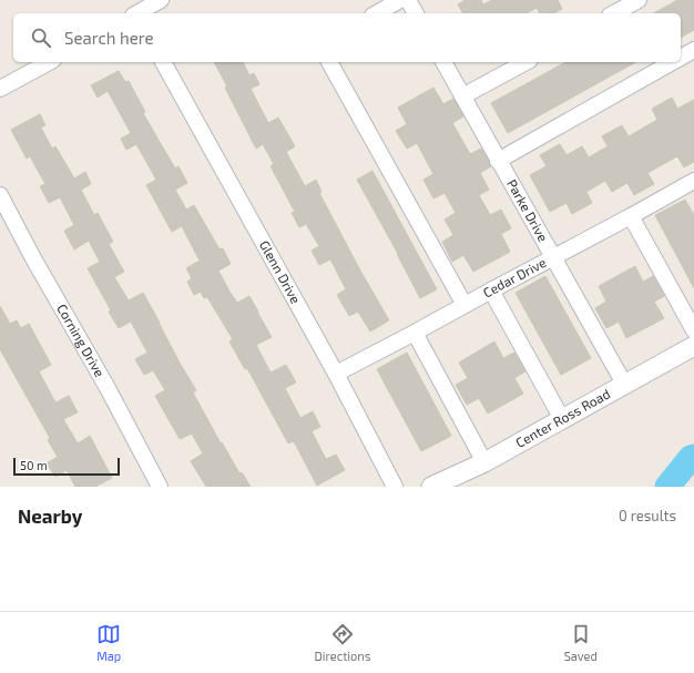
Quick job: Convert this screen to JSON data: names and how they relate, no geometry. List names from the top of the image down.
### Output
{
  "streets": {
    "street": [
      "Parke Drive",
      "Glenn Drive",
      "Cedar Drive",
      "Corning Drive",
      "Center Ross Road"
    ]
  },
  "crossings": [
    ["Parke Drive", "Cedar Drive"],
    ["Parke Drive", "Center Ross Road"],
    ["Glenn Drive", "Cedar Drive"]
  ],
  "scale_bar": "50 m",
  "page": {
    "search": "Search here",
    "scale": "50 m",
    "heading": ["Nearby", "0 results"],
    "nav": ["Map", "Directions", "Saved"]
  }
}
